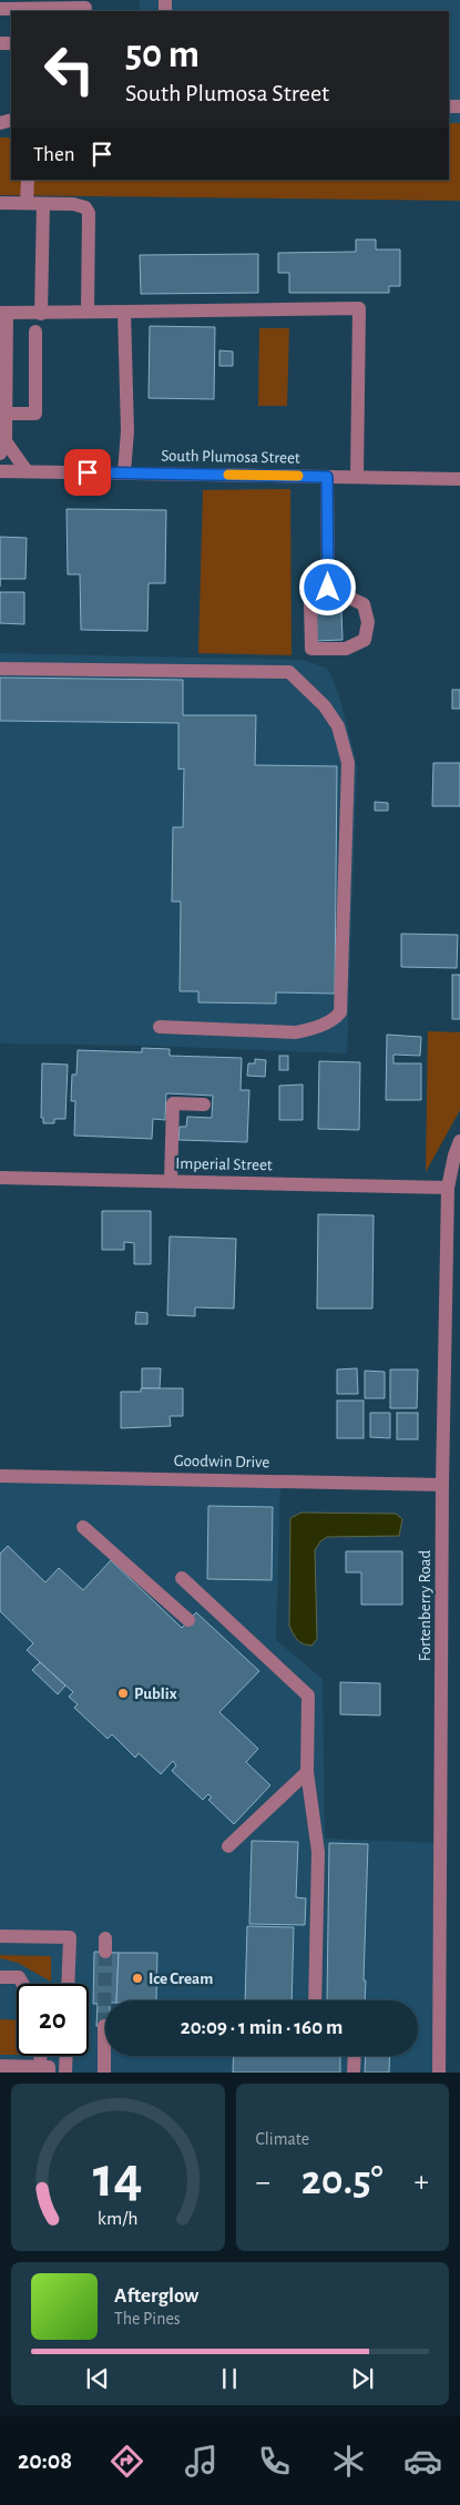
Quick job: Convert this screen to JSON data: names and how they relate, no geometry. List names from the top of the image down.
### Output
{
  "streets": {
    "street": [
      "South Plumosa Street",
      "Imperial Street",
      "Goodwin Drive",
      "Fortenberry Road"
    ]
  },
  "crossings": [
    ["Imperial Street", "Fortenberry Road"],
    ["Goodwin Drive", "Fortenberry Road"]
  ],
  "places": ["Publix", "Ice Cream"],
  "page": {
    "turn": ["50 m", "South Plumosa Street"],
    "then": "Then",
    "limit": "20",
    "trip": "20:09 · 1 min · 160 m",
    "tile": "Climate",
    "heat": ["−", "20.5°", "+"],
    "song": ["Afterglow", "The Pines"],
    "tabs": "20:08",
    "gauge": ["14", "km/h"]
  }
}
